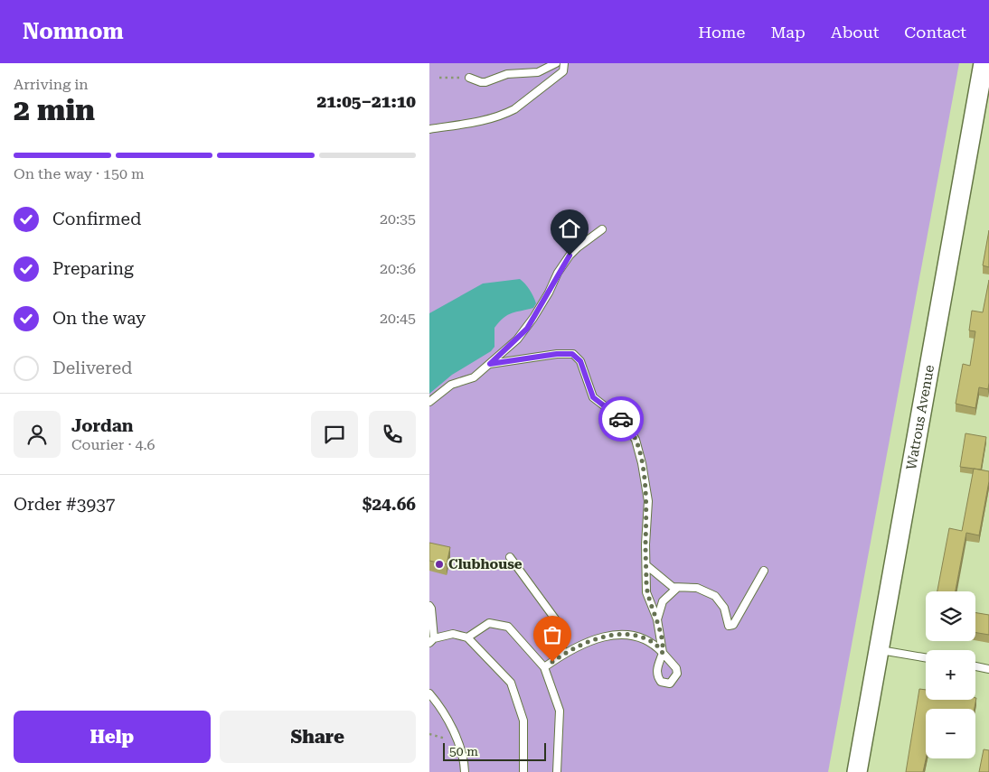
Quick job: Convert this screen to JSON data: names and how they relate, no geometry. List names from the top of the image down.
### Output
{
  "streets": {
    "street": ["Watrous Avenue"]
  },
  "places": ["Clubhouse"],
  "scale_bar": "50 m",
  "page": {
    "header": "Nomnom",
    "nav": [
      "Home",
      "Map",
      "About",
      "Contact"
    ],
    "heading": ["2 min", "Arriving in", "21:05–21:10"],
    "panel": [
      "Jordan",
      "Courier · 4.6",
      "Order #3937",
      "$24.66"
    ],
    "bar": "On the way · 150 m",
    "list": [
      ["Confirmed", "20:35"],
      ["Preparing", "20:36"],
      ["On the way", "20:45"],
      "Delivered"
    ],
    "map_buttons": ["+", "−"],
    "buttons": ["Help", "Share"],
    "scale": "50 m"
  }
}
